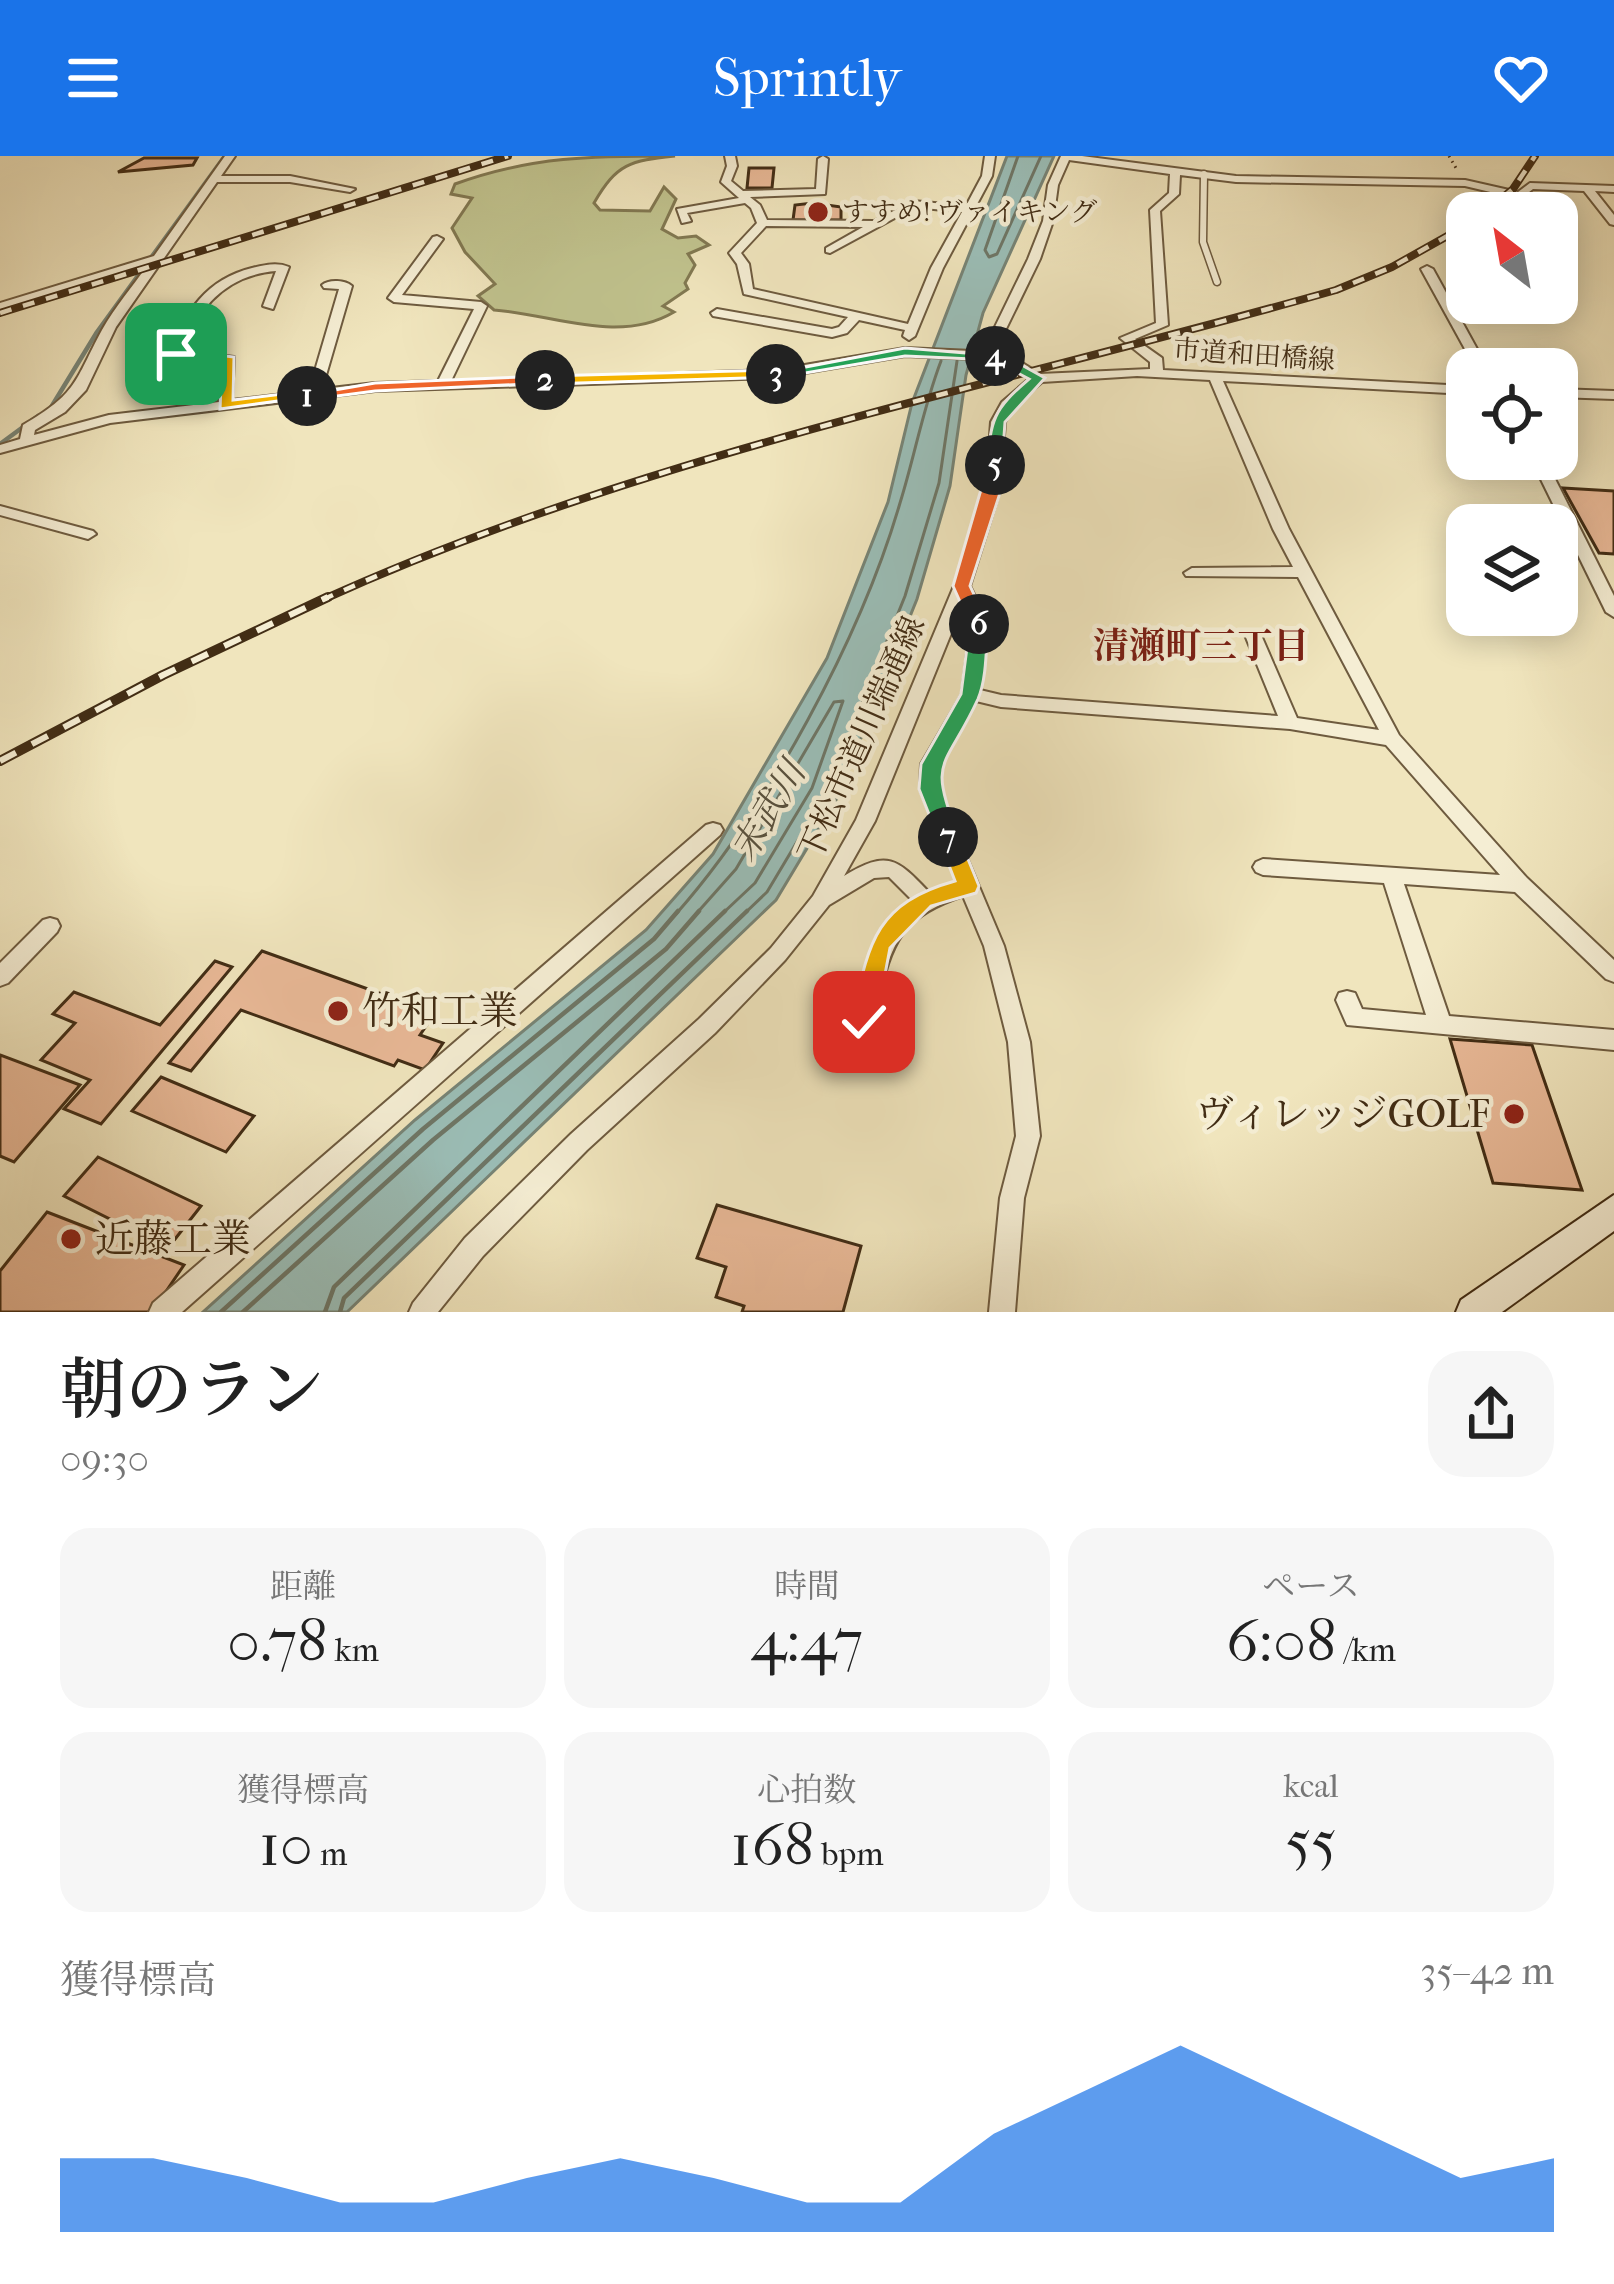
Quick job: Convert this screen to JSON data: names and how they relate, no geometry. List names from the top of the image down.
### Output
{
  "streets": {
    "street": ["市道和田橋線", "下松市道川端通線"]
  },
  "crossings": [
    ["市道和田橋線", "下松市道川端通線"]
  ],
  "districts": ["清瀬町三丁目"],
  "water": ["末武川"],
  "places": [
    "すすめ! ヴァイキング",
    "竹和工業",
    "ヴィレッジGOLF",
    "近藤工業"
  ],
  "north": "top left",
  "page": {
    "header": "Sprintly",
    "pins": [
      "4",
      "3",
      "2",
      "1",
      "5",
      "6",
      "7"
    ],
    "heading": ["朝のラン", "09:30"],
    "stats": [
      ["距離", "0.78 km"],
      ["時間", "4:47"],
      ["ペース", "6:08 /km"],
      ["獲得標高", "10 m"],
      ["心拍数", "168 bpm"],
      ["kcal", "55"]
    ],
    "chart": ["獲得標高", "35–42 m"]
  }
}
